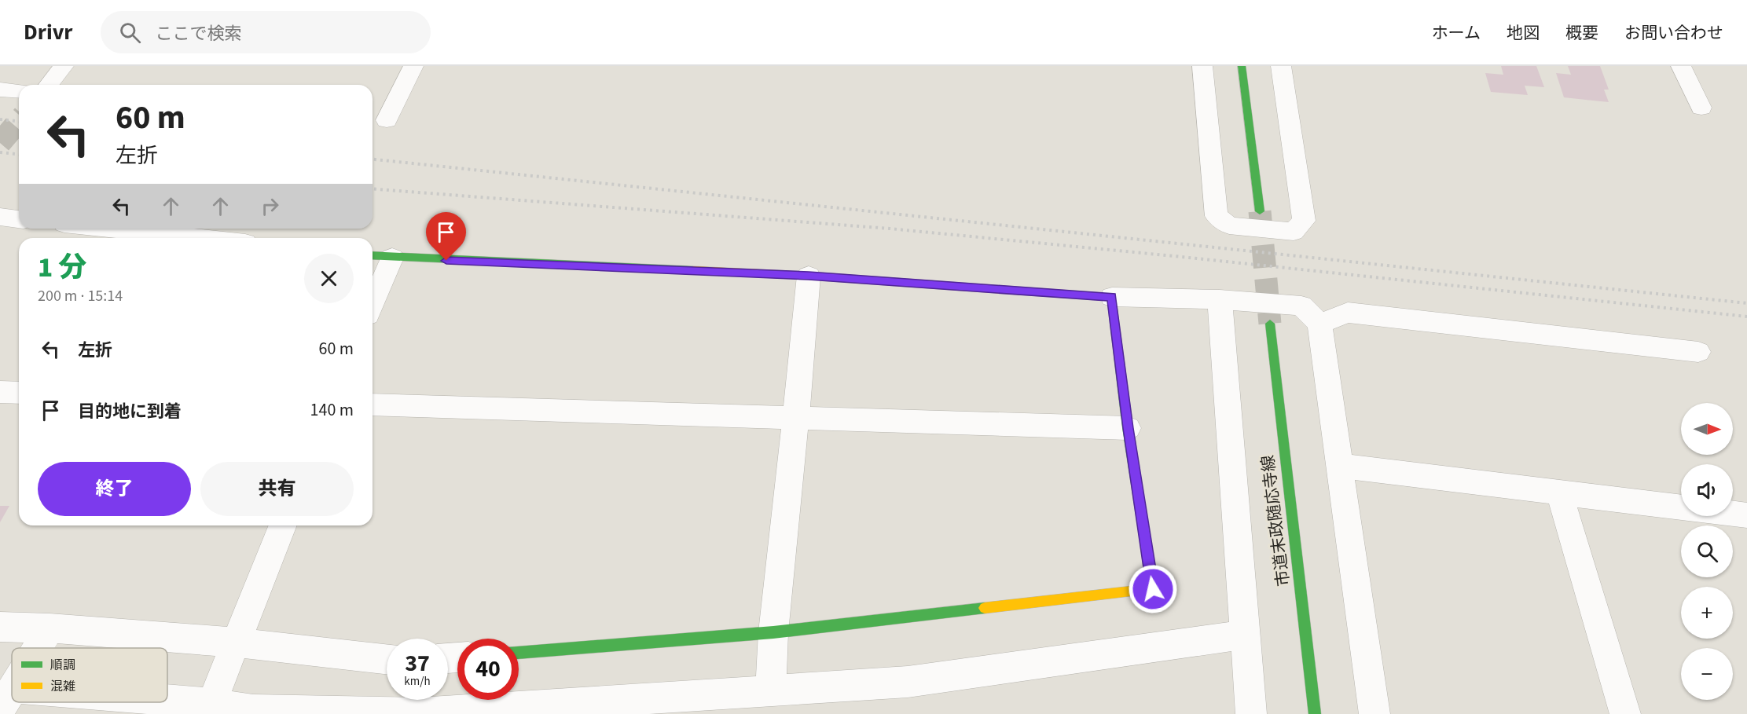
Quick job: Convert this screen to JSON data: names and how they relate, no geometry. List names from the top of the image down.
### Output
{
  "streets": {
    "street": ["市道末政随応寺線"]
  },
  "legend": ["順調", "混雑"],
  "north": "right",
  "page": {
    "header": "Drivr",
    "search": "ここで検索",
    "nav": [
      "ホーム",
      "地図",
      "概要",
      "お問い合わせ"
    ],
    "turn": ["60 m", "左折"],
    "heading": ["1 分", "200 m · 15:14"],
    "list": [
      {
        "name": "左折",
        "value": "60 m"
      },
      {
        "name": "目的地に到着",
        "value": "140 m"
      }
    ],
    "map_buttons": ["+", "−"],
    "buttons": ["終了", "共有"],
    "speed": "37 km/h",
    "limit": "40"
  }
}
